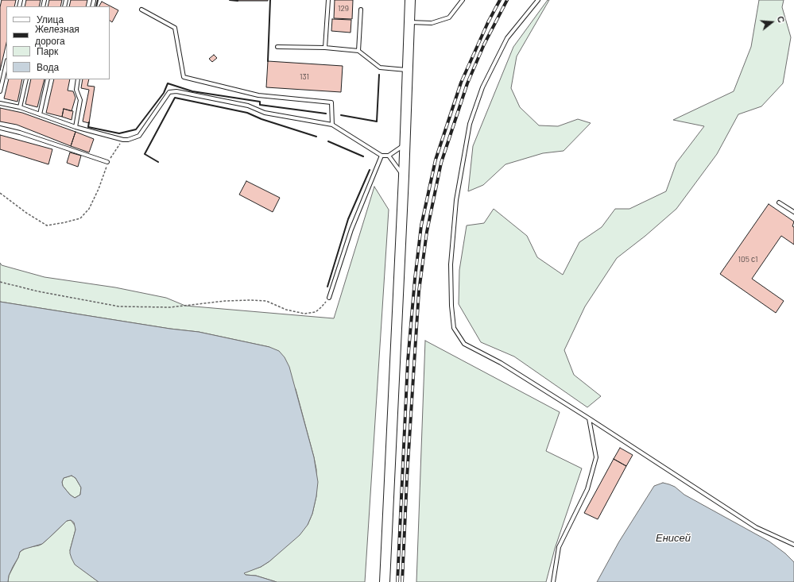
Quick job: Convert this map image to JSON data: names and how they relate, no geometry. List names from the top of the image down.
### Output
{
  "water": ["Енисей"],
  "house_numbers": ["129", "131", "105 с1"],
  "legend": [
    "Улица",
    "Железная дорога",
    "Парк",
    "Вода"
  ],
  "north": "right"
}
